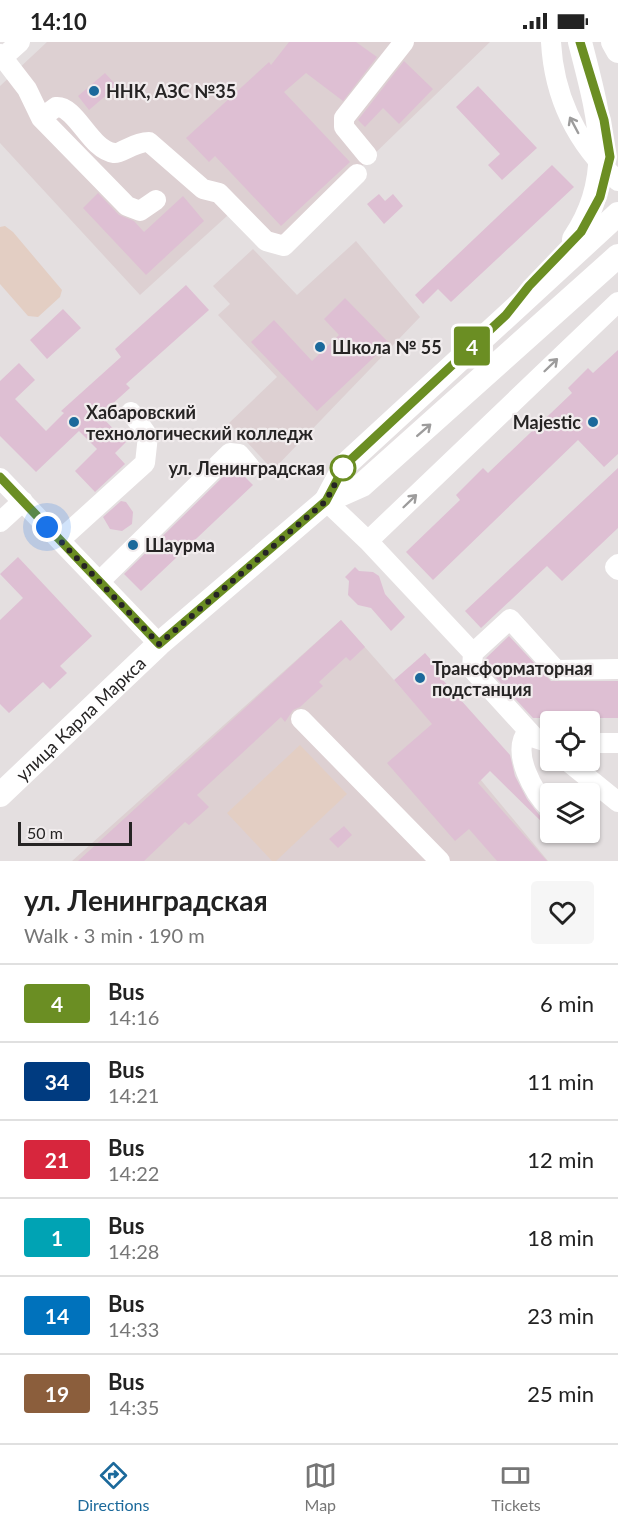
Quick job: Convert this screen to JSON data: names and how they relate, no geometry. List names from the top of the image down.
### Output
{
  "streets": {
    "main road": ["улица Карла Маркса"]
  },
  "places": [
    "ННК, АЗС №35",
    "Школа № 55",
    "Хабаровский технологический колледж",
    "Majestic",
    "ул. Ленинградская",
    "Шаурма",
    "Трансформаторная подстанция"
  ],
  "lines": ["bus line 4"],
  "scale_bar": "50 m",
  "page": {
    "status": "14:10",
    "on_map": "4",
    "scale": "50 m",
    "heading": ["ул. Ленинградская", "Walk · 3 min · 190 m"],
    "list": [
      {
        "mark": "4",
        "name": "Bus",
        "note": "14:16",
        "value": "6 min"
      },
      {
        "mark": "34",
        "name": "Bus",
        "note": "14:21",
        "value": "11 min"
      },
      {
        "mark": "21",
        "name": "Bus",
        "note": "14:22",
        "value": "12 min"
      },
      {
        "mark": "1",
        "name": "Bus",
        "note": "14:28",
        "value": "18 min"
      },
      {
        "mark": "14",
        "name": "Bus",
        "note": "14:33",
        "value": "23 min"
      },
      {
        "mark": "19",
        "name": "Bus",
        "note": "14:35",
        "value": "25 min"
      }
    ],
    "tabs": ["Directions", "Map", "Tickets"]
  }
}
